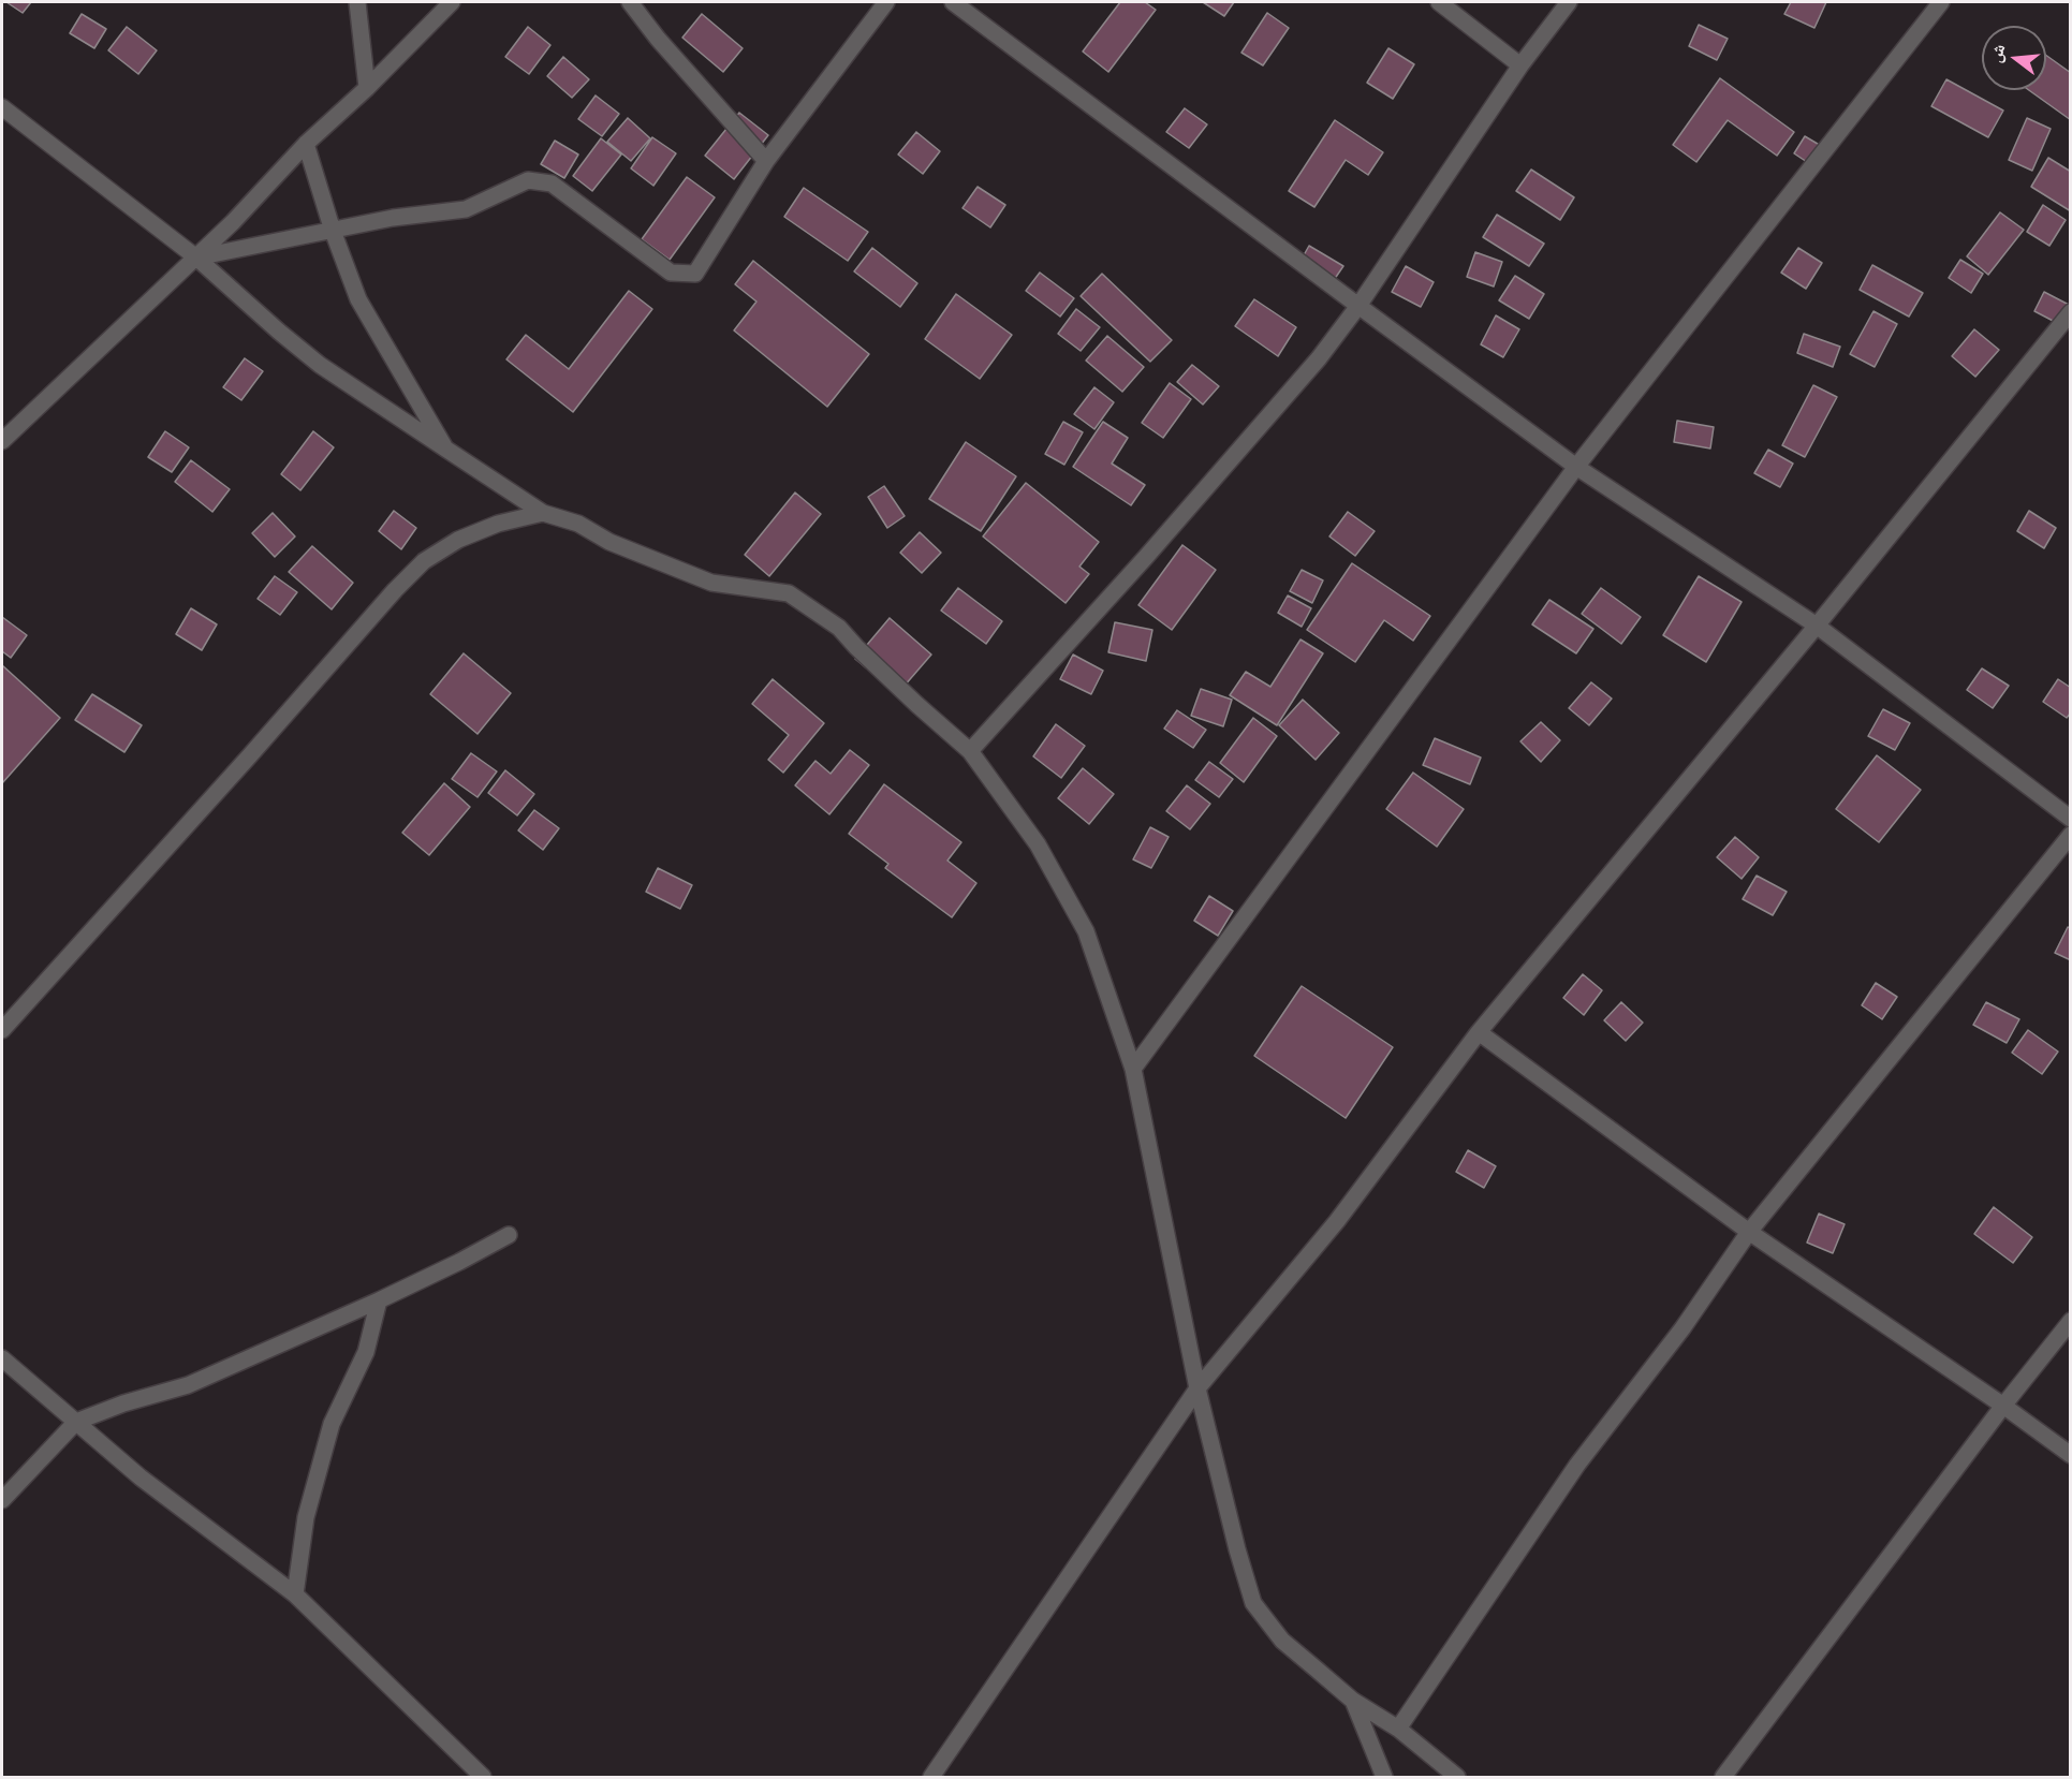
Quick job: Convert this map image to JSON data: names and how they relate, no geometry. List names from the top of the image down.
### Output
{
  "north": "left"
}
